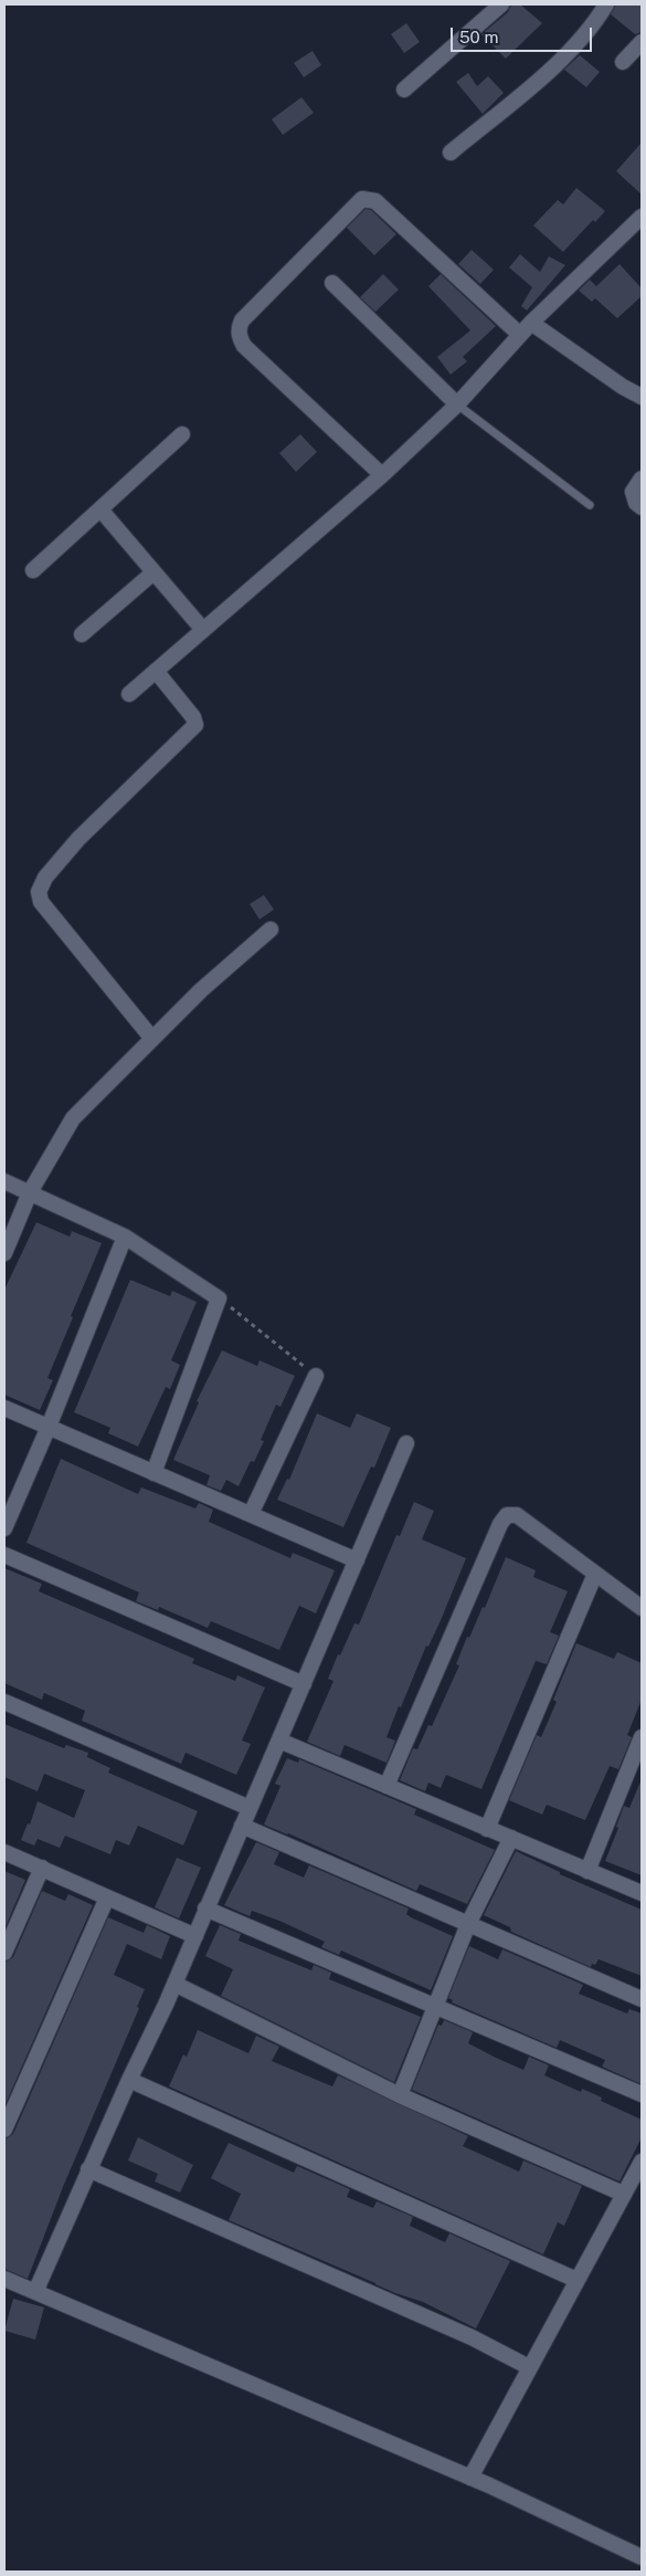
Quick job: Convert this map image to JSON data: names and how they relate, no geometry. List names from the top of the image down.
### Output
{
  "scale_bar": "50 m"
}
